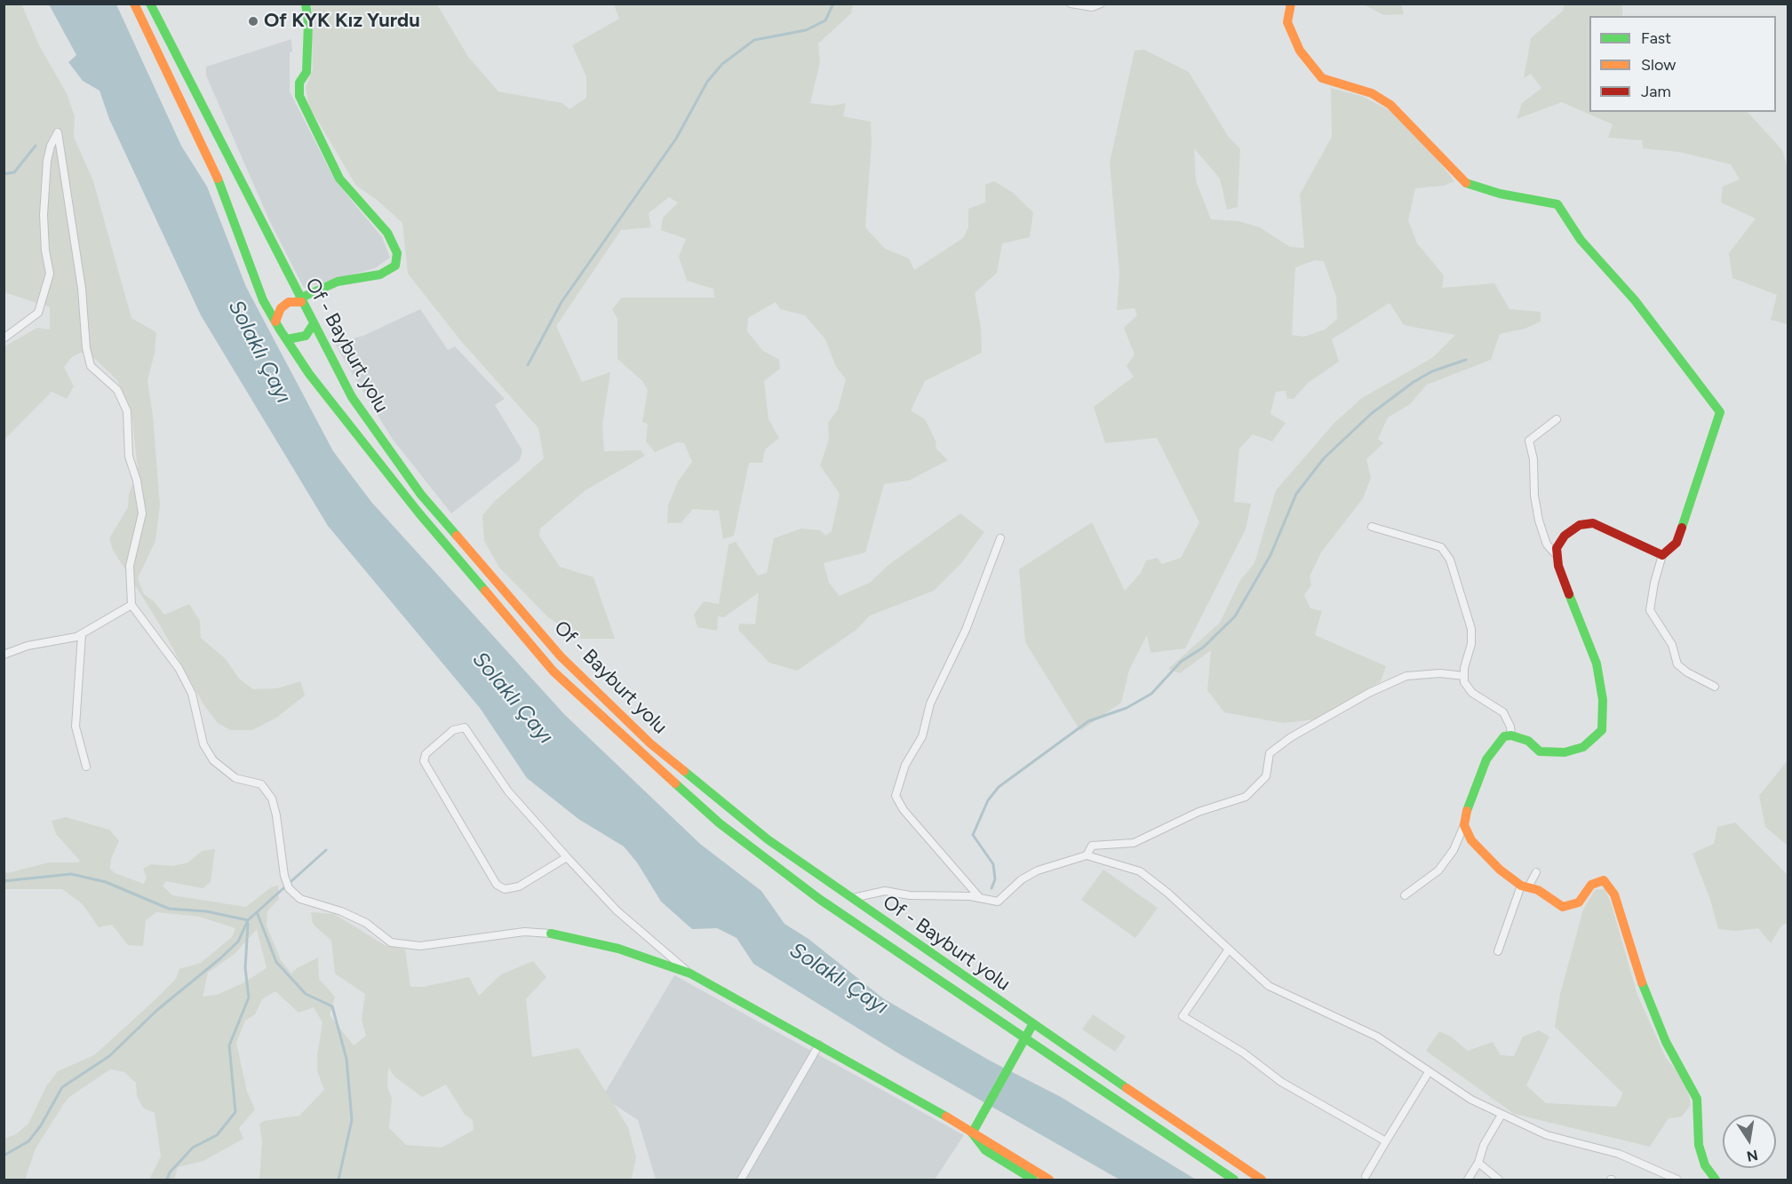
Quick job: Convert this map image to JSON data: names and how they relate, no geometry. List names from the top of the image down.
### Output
{
  "streets": {
    "main road": ["Of - Bayburt yolu"]
  },
  "water": ["Solaklı Çayı"],
  "places": ["Of KYK Kız Yurdu"],
  "legend": ["Fast", "Slow", "Jam"],
  "north": "bottom"
}
